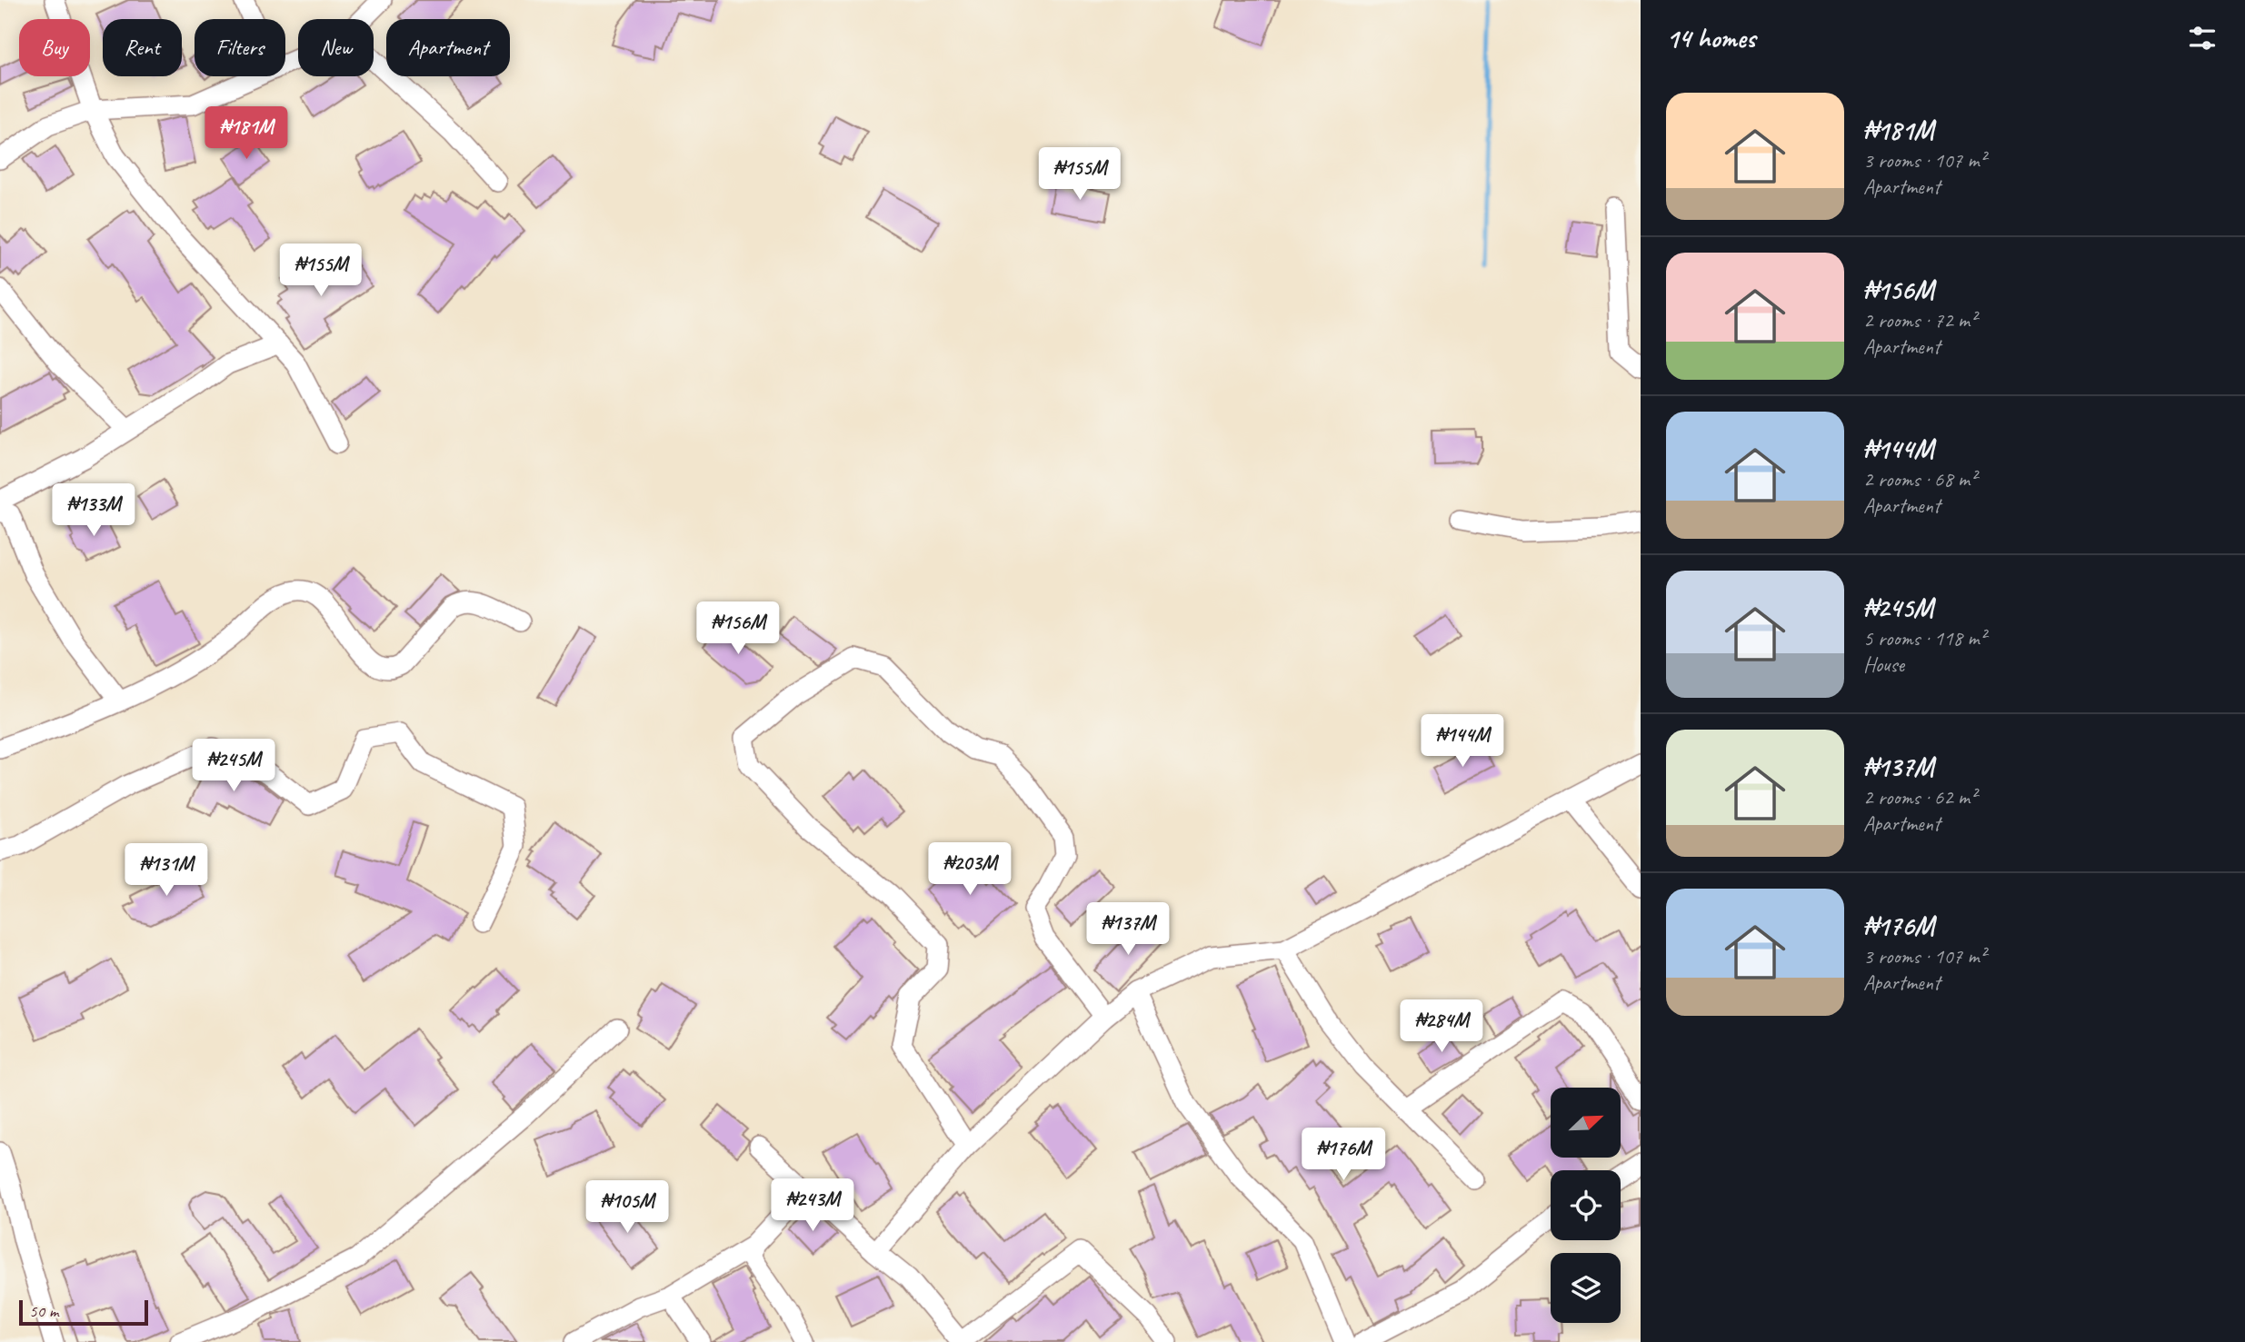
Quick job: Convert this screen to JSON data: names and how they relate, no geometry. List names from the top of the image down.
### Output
{
  "scale_bar": "50 m",
  "north": "top right",
  "page": {
    "heading": "14 homes",
    "chip": [
      "Buy",
      "Rent",
      "Filters",
      "New",
      "Apartment"
    ],
    "list": [
      {
        "name": "₦181M",
        "note": "3 rooms · 107 m² · Apartment"
      },
      {
        "name": "₦156M",
        "note": "2 rooms · 72 m² · Apartment"
      },
      {
        "name": "₦144M",
        "note": "2 rooms · 68 m² · Apartment"
      },
      {
        "name": "₦245M",
        "note": "5 rooms · 118 m² · House"
      },
      {
        "name": "₦137M",
        "note": "2 rooms · 62 m² · Apartment"
      },
      {
        "name": "₦176M",
        "note": "3 rooms · 107 m² · Apartment"
      }
    ],
    "price": [
      "₦181M",
      "₦155M",
      "₦155M",
      "₦133M",
      "₦156M",
      "₦144M",
      "₦245M",
      "₦203M",
      "₦131M",
      "₦137M",
      "₦284M",
      "₦176M",
      "₦243M",
      "₦105M"
    ],
    "scale": "50 m"
  }
}
